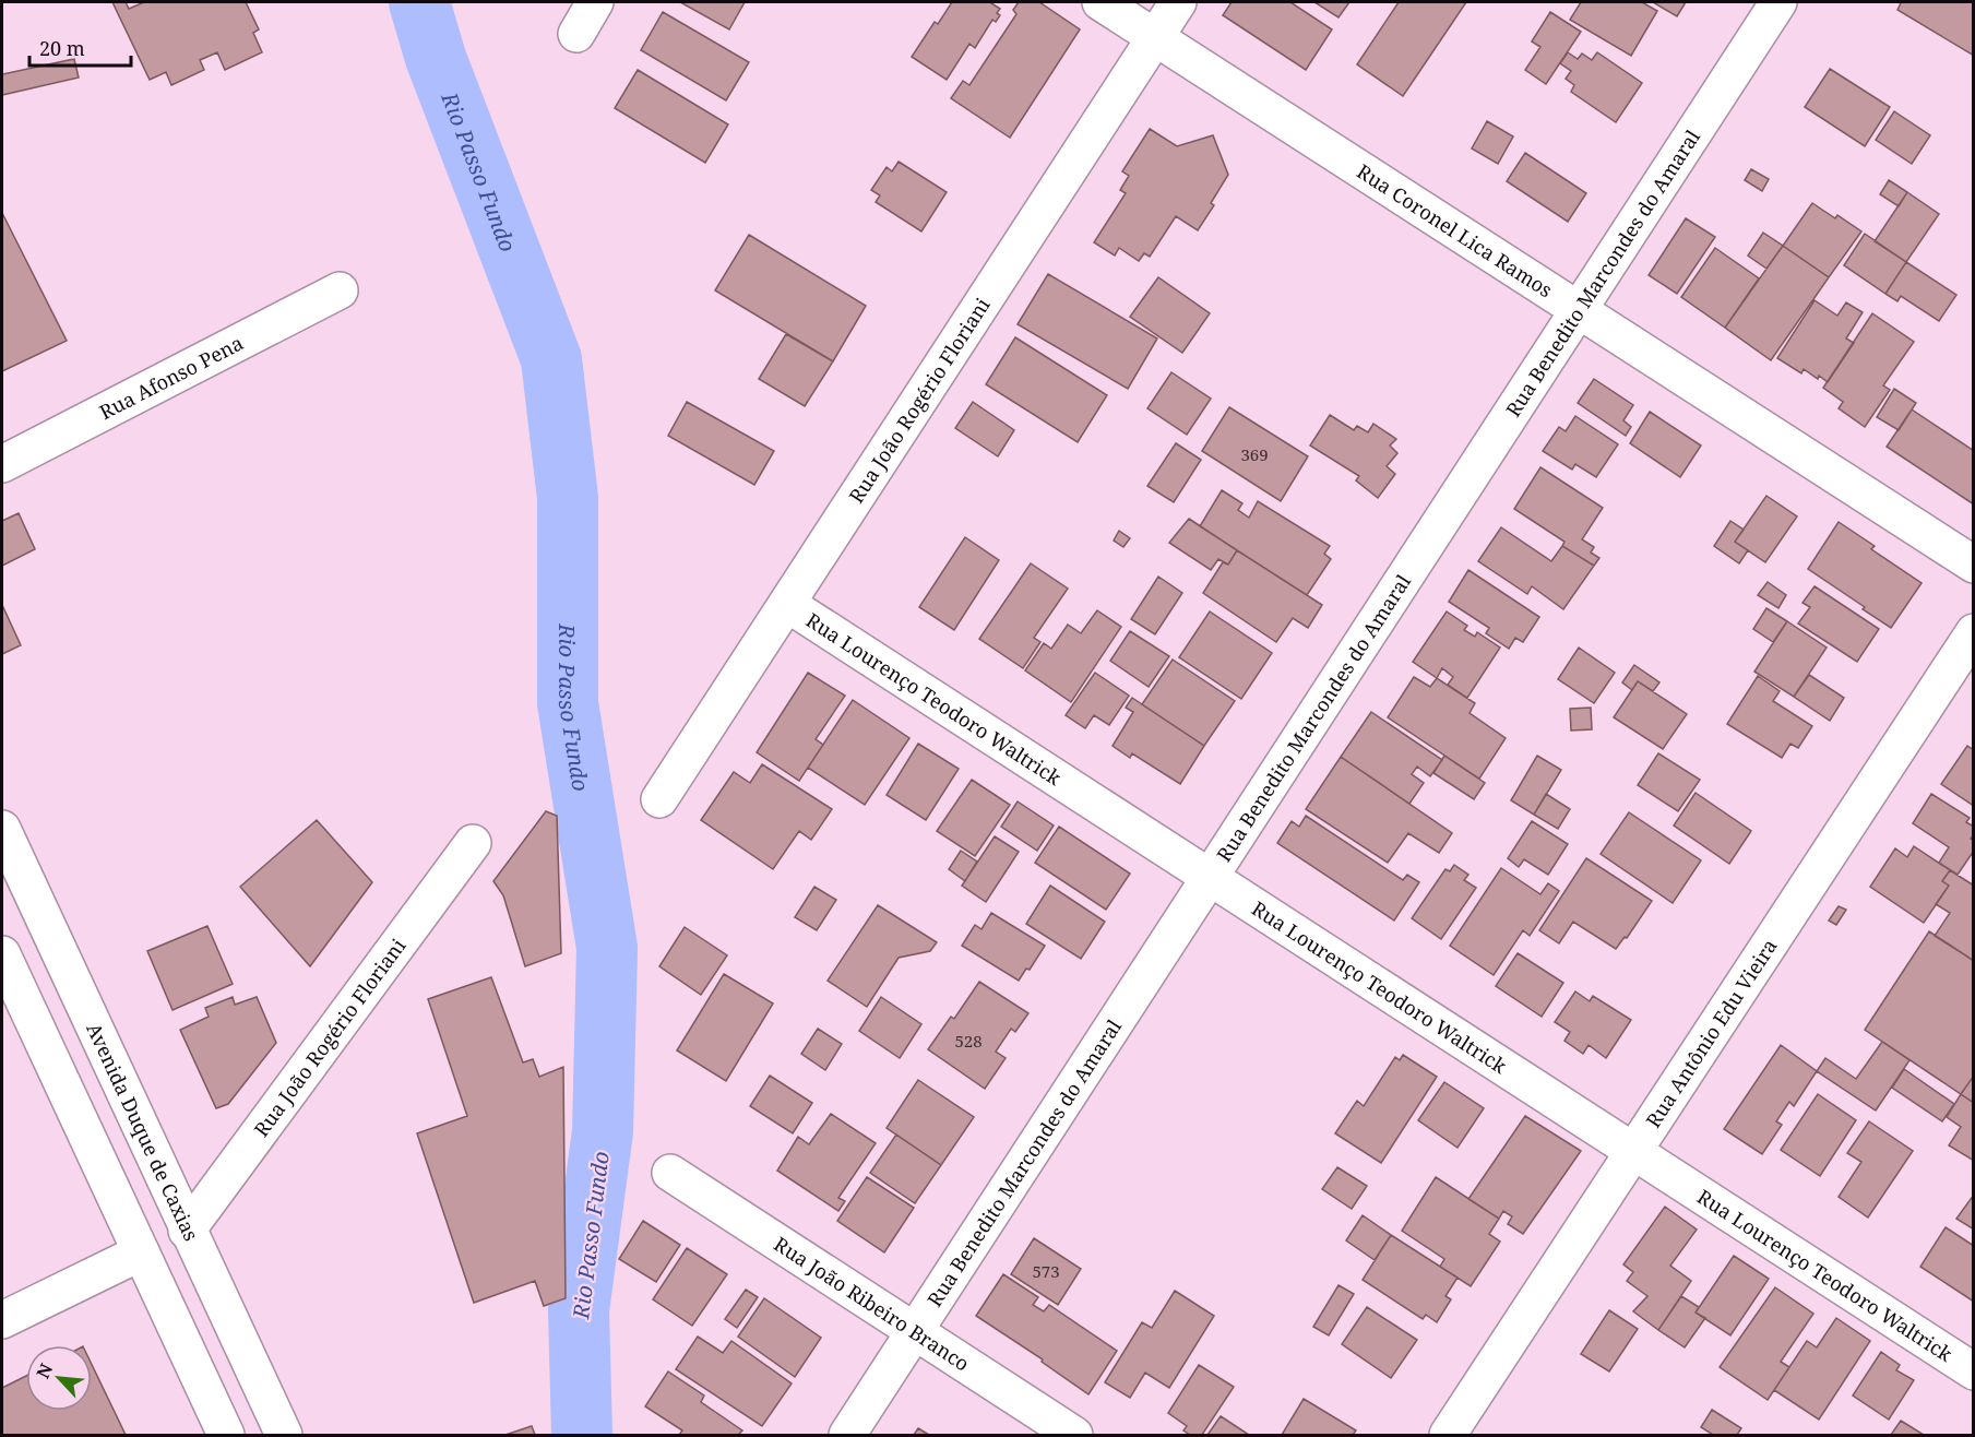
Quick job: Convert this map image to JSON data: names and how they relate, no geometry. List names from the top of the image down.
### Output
{
  "streets": {
    "street": [
      "Rua Coronel Lica Ramos",
      "Rua Benedito Marcondes do Amaral",
      "Rua Afonso Pena",
      "Rua João Rogério Floriani",
      "Rua Lourenço Teodoro Waltrick",
      "Rua Antônio Edu Vieira",
      "Avenida Duque de Caxias",
      "Rua João Ribeiro Branco"
    ]
  },
  "crossings": [
    ["Rua Coronel Lica Ramos", "Rua Benedito Marcondes do Amaral"],
    ["Rua Coronel Lica Ramos", "Rua João Rogério Floriani"],
    ["Rua Benedito Marcondes do Amaral", "Rua Lourenço Teodoro Waltrick"],
    ["Rua Benedito Marcondes do Amaral", "Rua João Ribeiro Branco"],
    ["Rua João Rogério Floriani", "Rua Lourenço Teodoro Waltrick"],
    ["Rua João Rogério Floriani", "Avenida Duque de Caxias"],
    ["Rua Lourenço Teodoro Waltrick", "Rua Antônio Edu Vieira"]
  ],
  "water": ["Rio Passo Fundo"],
  "house_numbers": ["369", "528", "573"],
  "scale_bar": "20 m",
  "north": "top left"
}
